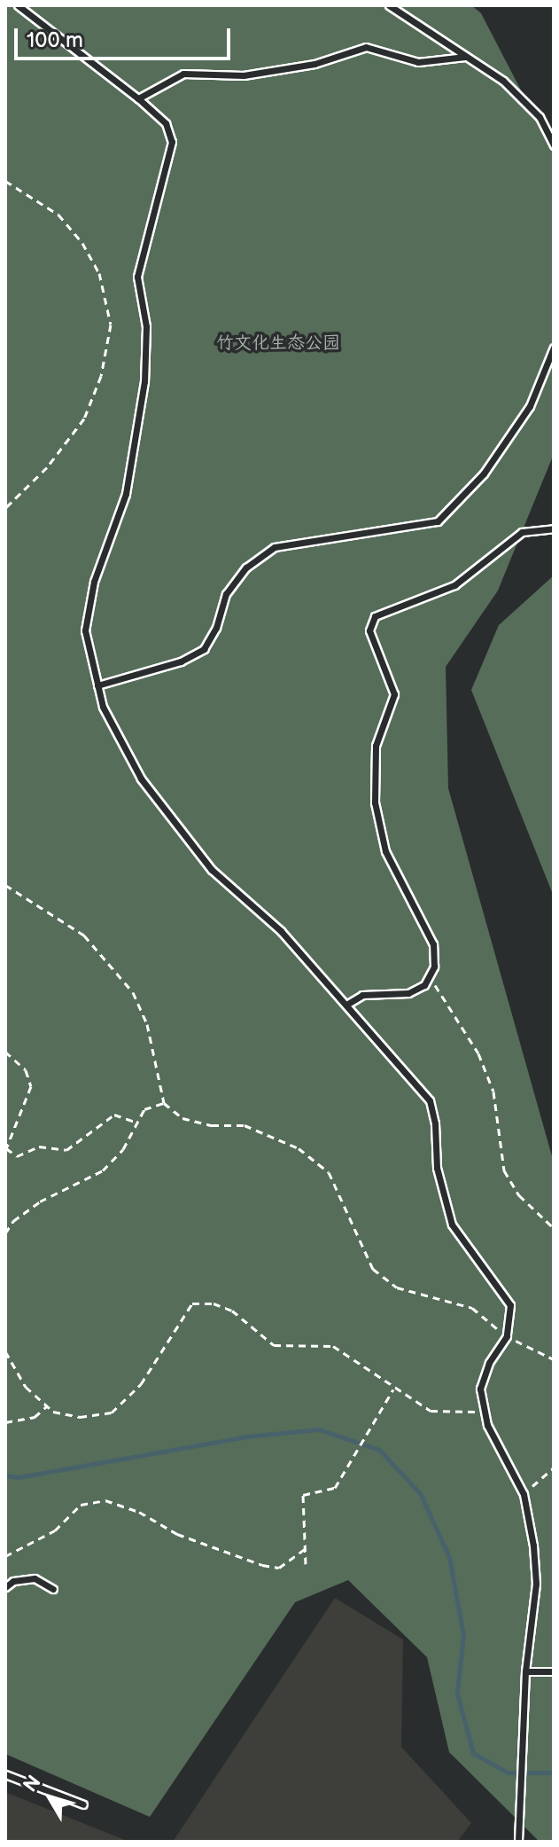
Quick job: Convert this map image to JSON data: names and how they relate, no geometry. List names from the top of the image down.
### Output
{
  "parks": ["竹文化生态公园"],
  "scale_bar": "100 m",
  "north": "top left"
}
